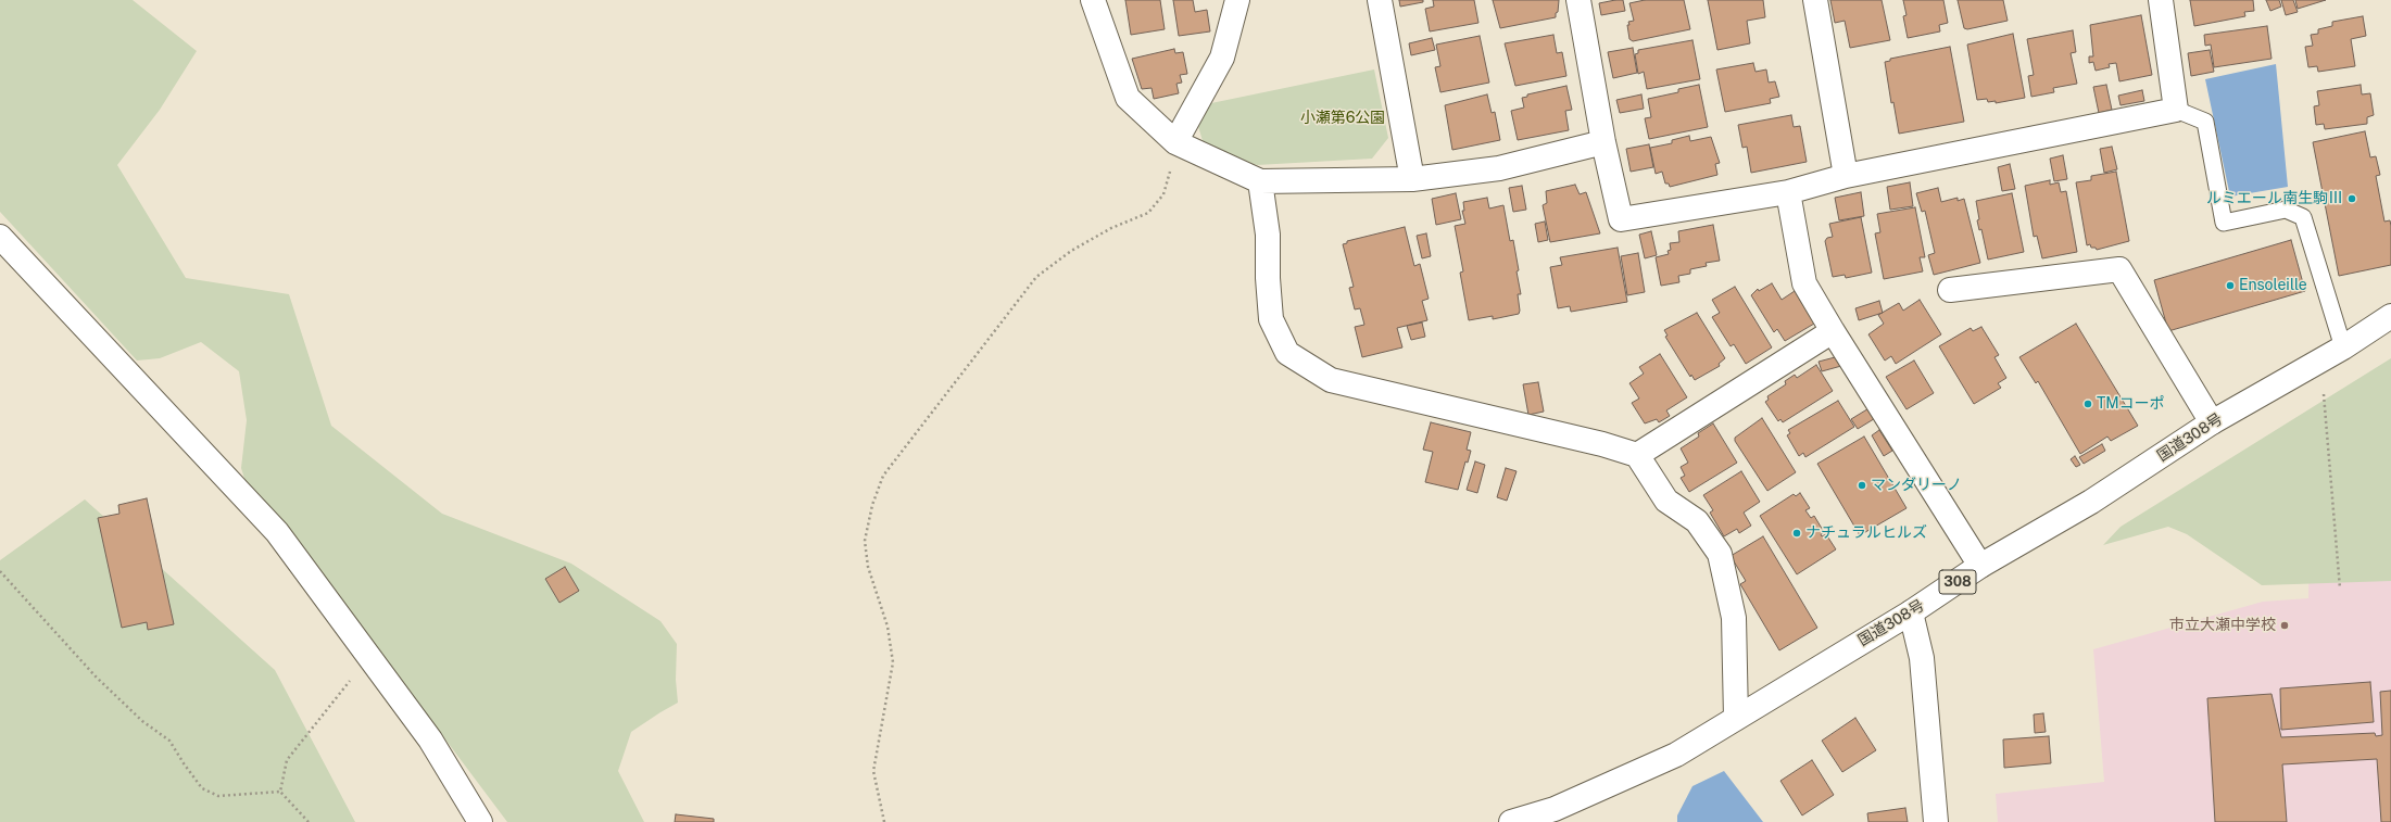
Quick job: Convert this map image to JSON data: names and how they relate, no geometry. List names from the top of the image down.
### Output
{
  "streets": {
    "main road": ["国道308号", "308"]
  },
  "parks": ["小瀬第6公園"],
  "places": [
    "ルミエール南生駒Ⅲ",
    "Ensoleille",
    "TMコーポ",
    "マンダリーノ",
    "ナチュラルヒルズ",
    "市立大瀬中学校"
  ]
}
